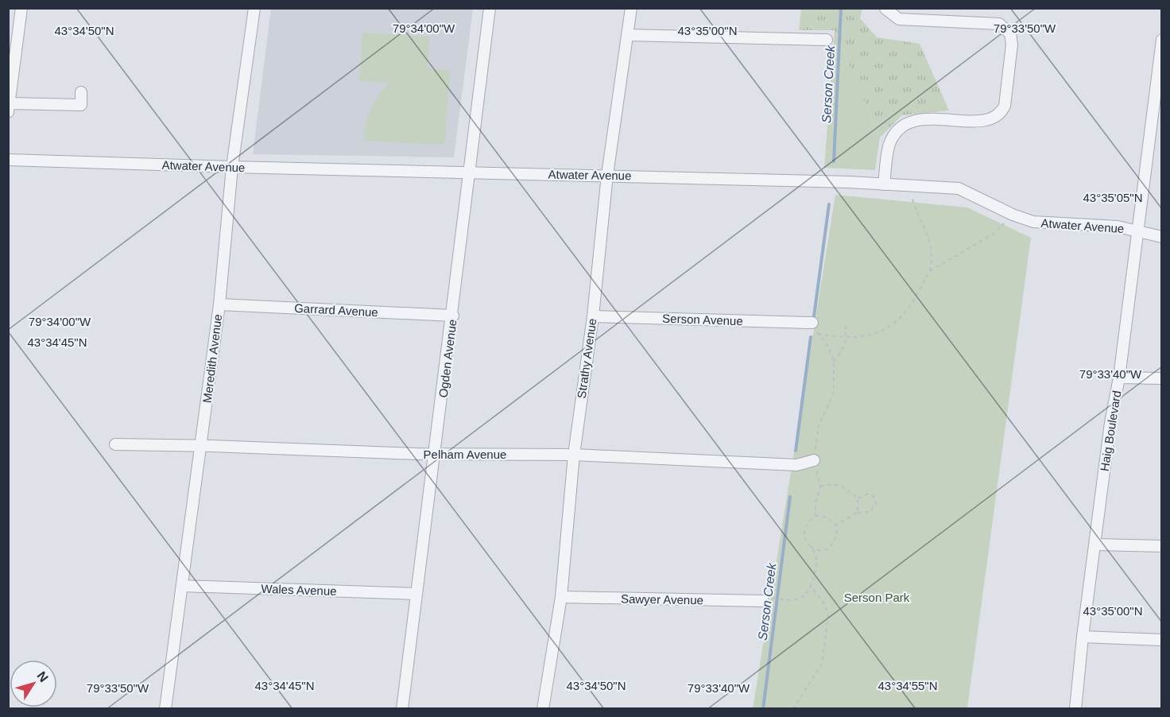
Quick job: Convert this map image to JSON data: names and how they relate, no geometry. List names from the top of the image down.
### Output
{
  "streets": {
    "street": [
      "Atwater Avenue",
      "Garrard Avenue",
      "Serson Avenue",
      "Meredith Avenue",
      "Ogden Avenue",
      "Strathy Avenue",
      "Haig Boulevard",
      "Pelham Avenue",
      "Wales Avenue",
      "Sawyer Avenue"
    ]
  },
  "crossings": [
    ["Atwater Avenue", "Meredith Avenue"],
    ["Atwater Avenue", "Ogden Avenue"],
    ["Atwater Avenue", "Strathy Avenue"],
    ["Atwater Avenue", "Haig Boulevard"],
    ["Garrard Avenue", "Meredith Avenue"],
    ["Garrard Avenue", "Ogden Avenue"],
    ["Serson Avenue", "Strathy Avenue"],
    ["Meredith Avenue", "Pelham Avenue"],
    ["Meredith Avenue", "Wales Avenue"],
    ["Ogden Avenue", "Pelham Avenue"],
    ["Ogden Avenue", "Wales Avenue"],
    ["Strathy Avenue", "Pelham Avenue"],
    ["Strathy Avenue", "Sawyer Avenue"]
  ],
  "water": ["Serson Creek"],
  "parks": ["Serson Park"],
  "north": "top right",
  "coordinates": [
    "79°34'00\"W",
    "79°33'50\"W",
    "43°34'50\"N",
    "43°35'00\"N",
    "43°35'05\"N",
    "43°34'45\"N",
    "79°33'40\"W",
    "43°34'55\"N"
  ]
}
